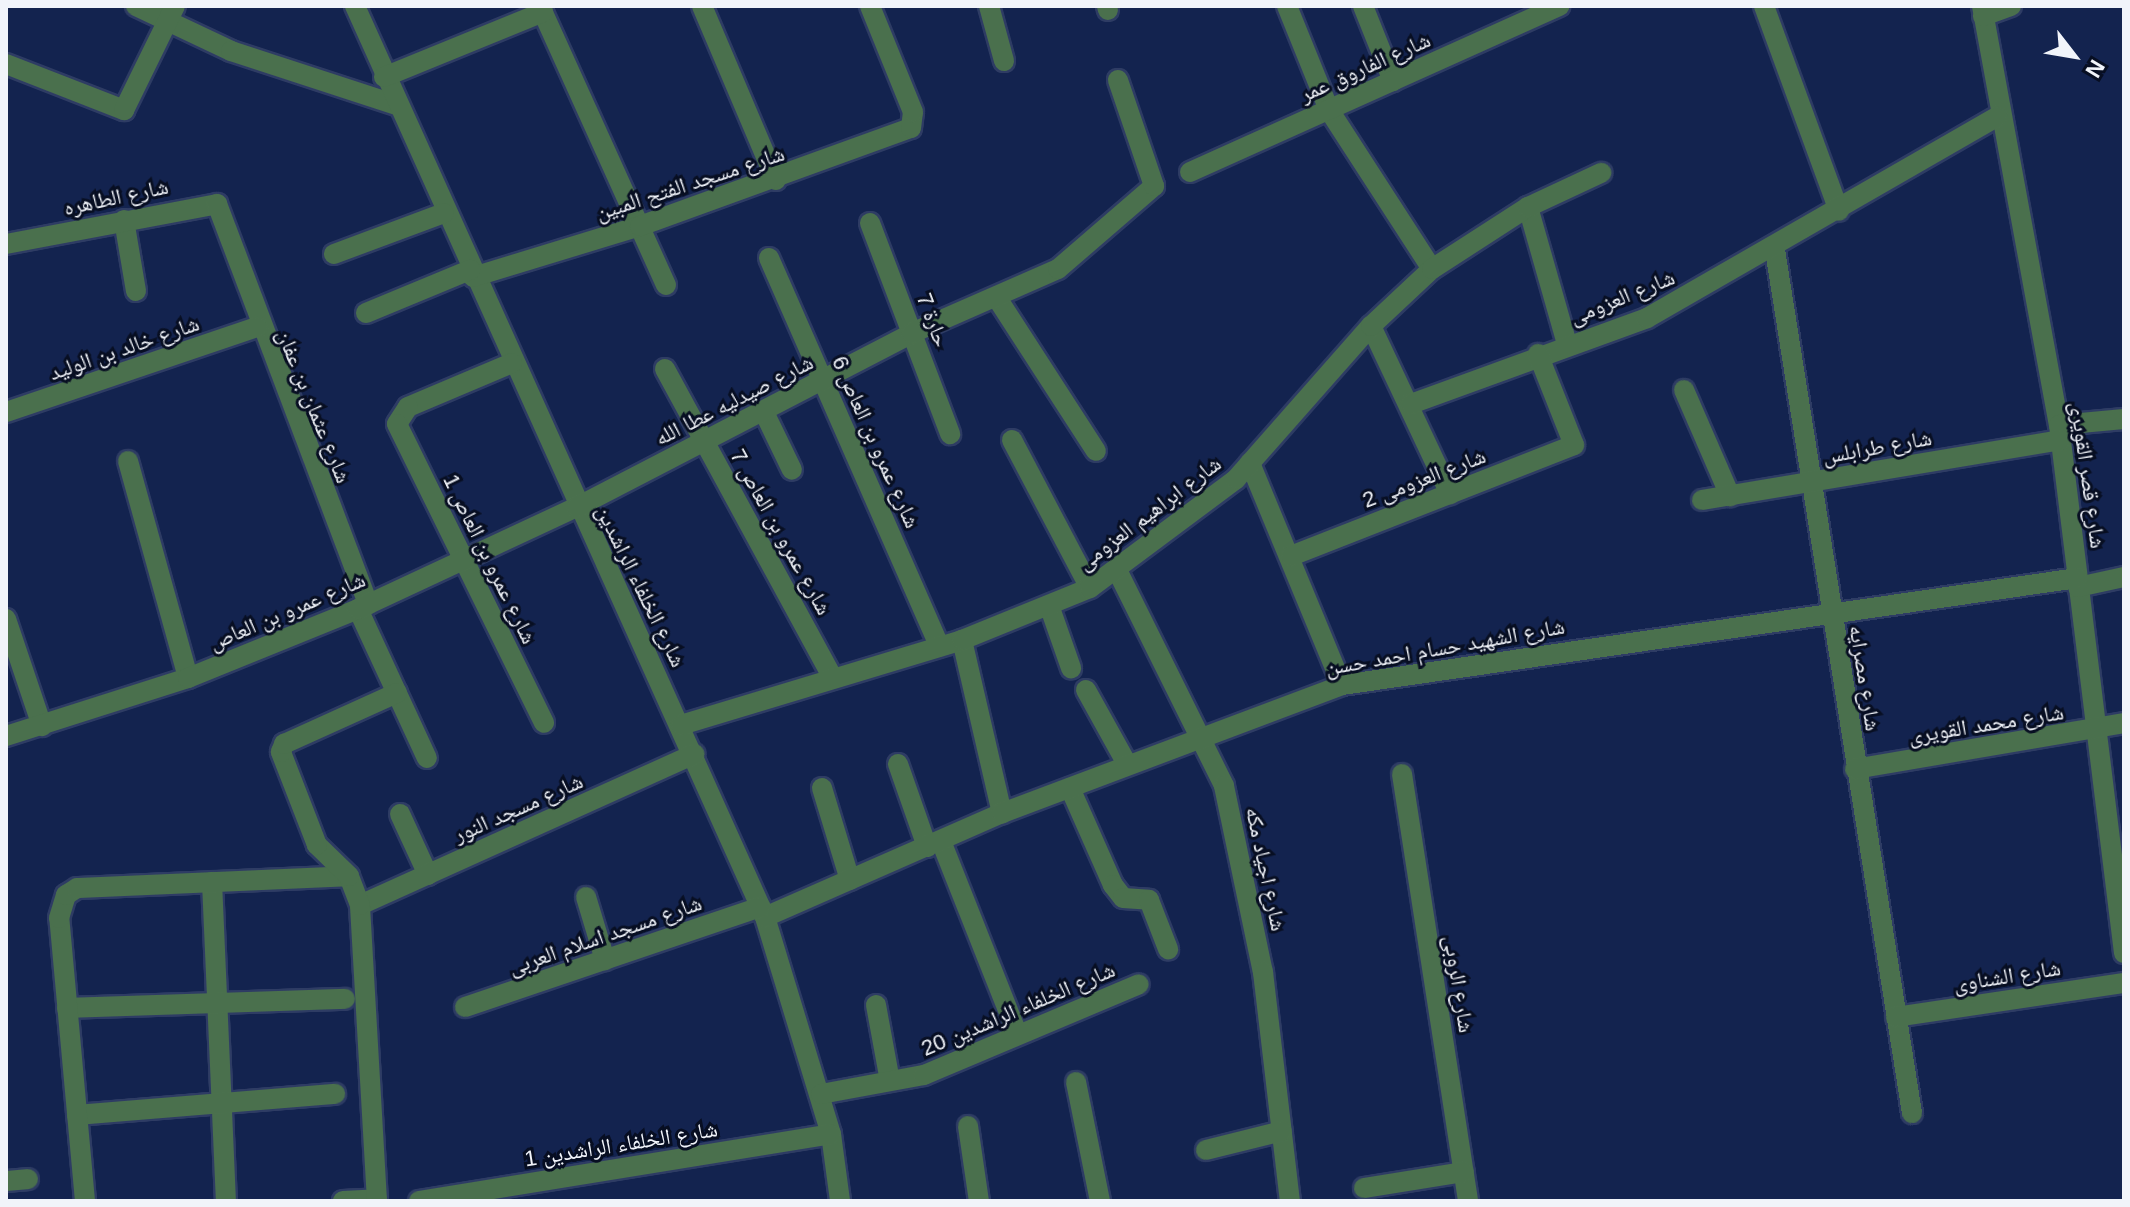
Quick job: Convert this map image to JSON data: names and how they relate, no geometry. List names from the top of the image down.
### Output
{
  "streets": {
    "street": [
      "شارع الفاروق عمر",
      "شارع مسجد الفتح المبين",
      "شارع الطاهره",
      "شارع العزومى",
      "حارة 7",
      "شارع خالد بن الوليد",
      "شارع صيدليه عطا الله",
      "شارع عثمان بن عفان",
      "شارع عمرو بن العاص 6",
      "شارع طرابلس",
      "شارع قصر القويرى",
      "شارع العزومى 2",
      "شارع ابراهيم العزومى",
      "شارع عمرو بن العاص 7",
      "شارع عمرو بن العاص 1",
      "شارع الخلفاء الراشدين",
      "شارع عمرو بن العاص",
      "شارع الشهيد حسام احمد حسن",
      "شارع مصرايه",
      "شارع محمد القويرى",
      "شارع مسجد النور",
      "شارع اجياد مكه",
      "شارع مسجد اسلام العربى",
      "شارع الشناوى",
      "شارع الروبى",
      "شارع الخلفاء الراشدين 20",
      "شارع الخلفاء الراشدين 1"
    ]
  },
  "crossings": [
    ["شارع مسجد الفتح المبين", "شارع الخلفاء الراشدين"],
    ["شارع الطاهره", "شارع عثمان بن عفان"],
    ["شارع العزومى", "شارع قصر القويرى"],
    ["شارع العزومى", "شارع العزومى 2"],
    ["شارع العزومى", "شارع مصرايه"],
    ["حارة 7", "شارع صيدليه عطا الله"],
    ["شارع خالد بن الوليد", "شارع عثمان بن عفان"],
    ["شارع صيدليه عطا الله", "شارع عمرو بن العاص 6"],
    ["شارع صيدليه عطا الله", "شارع عمرو بن العاص 7"],
    ["شارع صيدليه عطا الله", "شارع الخلفاء الراشدين"],
    ["شارع صيدليه عطا الله", "شارع عمرو بن العاص"],
    ["شارع عثمان بن عفان", "شارع عمرو بن العاص"],
    ["شارع عمرو بن العاص 6", "شارع ابراهيم العزومى"],
    ["شارع طرابلس", "شارع قصر القويرى"],
    ["شارع طرابلس", "شارع مصرايه"],
    ["شارع قصر القويرى", "شارع الشهيد حسام احمد حسن"],
    ["شارع قصر القويرى", "شارع محمد القويرى"],
    ["شارع ابراهيم العزومى", "شارع عمرو بن العاص 7"],
    ["شارع ابراهيم العزومى", "شارع الخلفاء الراشدين"],
    ["شارع ابراهيم العزومى", "شارع اجياد مكه"],
    ["شارع عمرو بن العاص 1", "شارع الخلفاء الراشدين"],
    ["شارع عمرو بن العاص 1", "شارع عمرو بن العاص"],
    ["شارع الخلفاء الراشدين", "شارع عمرو بن العاص"],
    ["شارع الخلفاء الراشدين", "شارع الشهيد حسام احمد حسن"],
    ["شارع الخلفاء الراشدين", "شارع مسجد النور"],
    ["شارع الخلفاء الراشدين", "شارع مسجد اسلام العربى"],
    ["شارع الخلفاء الراشدين", "شارع الخلفاء الراشدين 20"],
    ["شارع الخلفاء الراشدين", "شارع الخلفاء الراشدين 1"],
    ["شارع الشهيد حسام احمد حسن", "شارع مصرايه"],
    ["شارع الشهيد حسام احمد حسن", "شارع اجياد مكه"],
    ["شارع الشهيد حسام احمد حسن", "شارع مسجد اسلام العربى"],
    ["شارع مصرايه", "شارع محمد القويرى"],
    ["شارع مصرايه", "شارع الشناوى"]
  ],
  "north": "bottom right"
}
